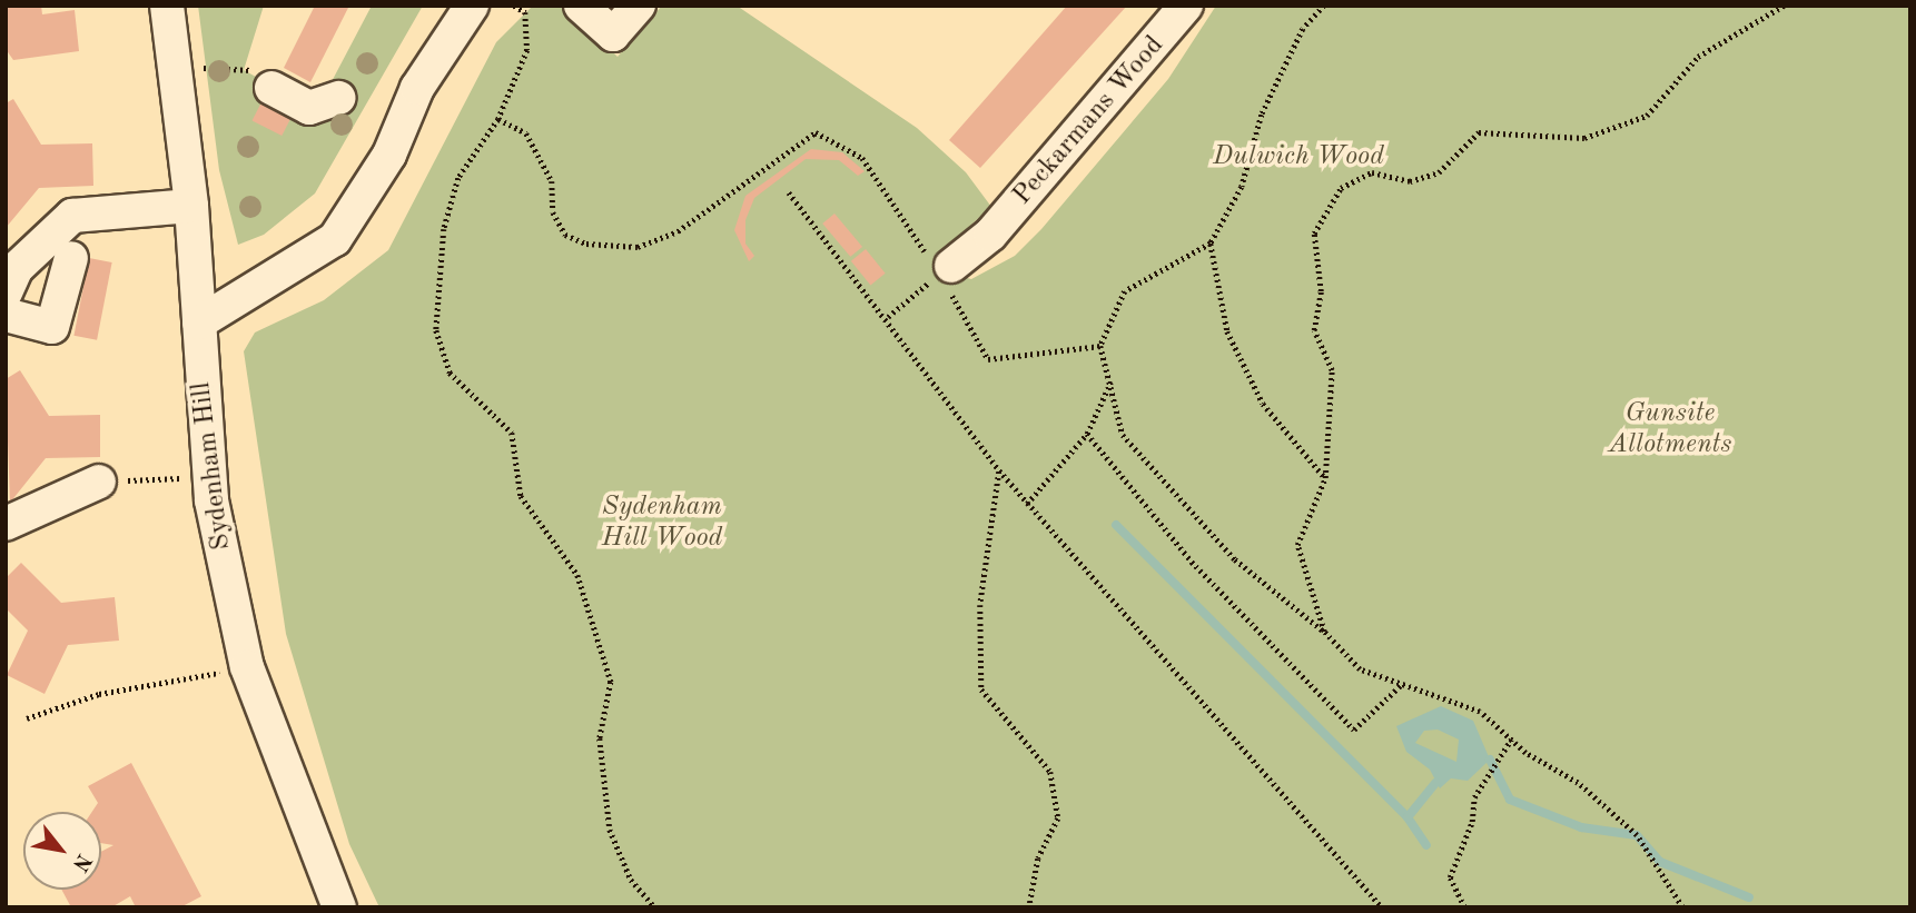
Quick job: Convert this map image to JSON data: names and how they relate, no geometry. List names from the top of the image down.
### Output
{
  "streets": {
    "street": ["Peckarmans Wood", "Sydenham Hill"]
  },
  "parks": ["Dulwich Wood", "Gunsite Allotments", "Sydenham Hill Wood"],
  "north": "bottom right"
}
